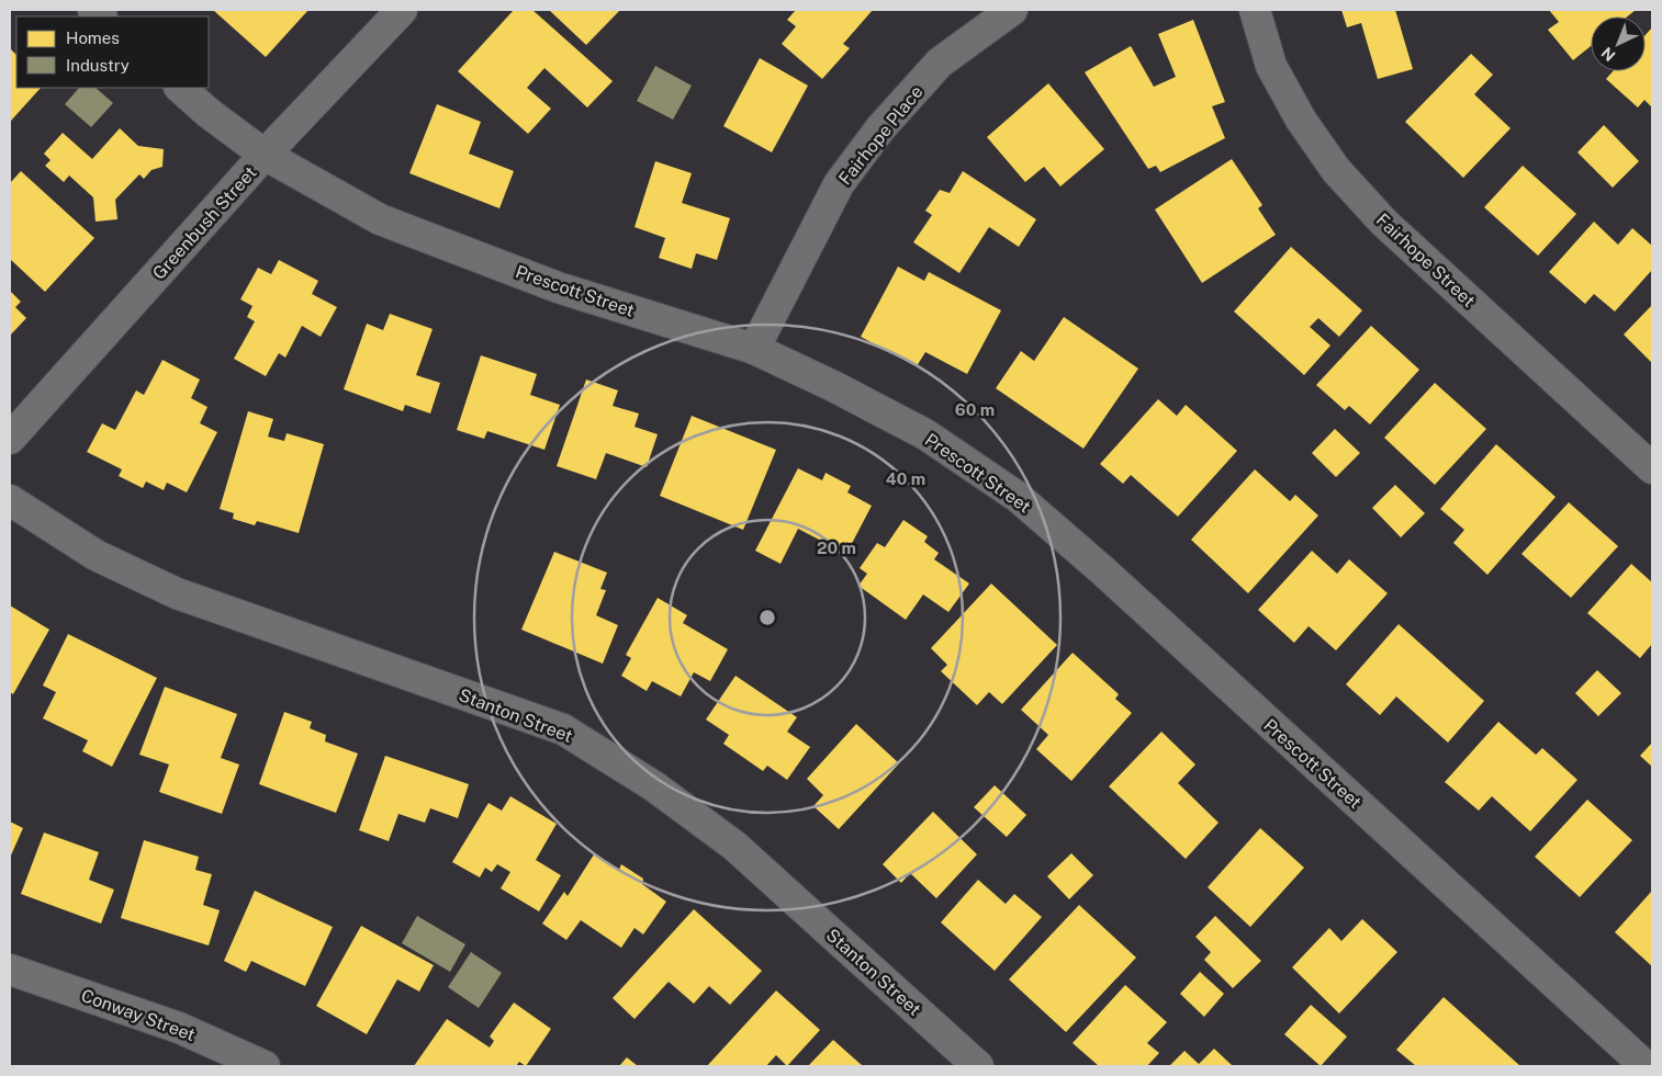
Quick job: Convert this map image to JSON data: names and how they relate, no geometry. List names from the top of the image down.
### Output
{
  "streets": {
    "street": [
      "Fairhope Place",
      "Greenbush Street",
      "Fairhope Street",
      "Prescott Street",
      "Stanton Street",
      "Conway Street"
    ]
  },
  "crossings": [
    ["Fairhope Place", "Prescott Street"],
    ["Greenbush Street", "Prescott Street"]
  ],
  "legend": ["Homes", "Industry"],
  "north": "bottom left",
  "rings": ["60 m", "40 m", "20 m"]
}
